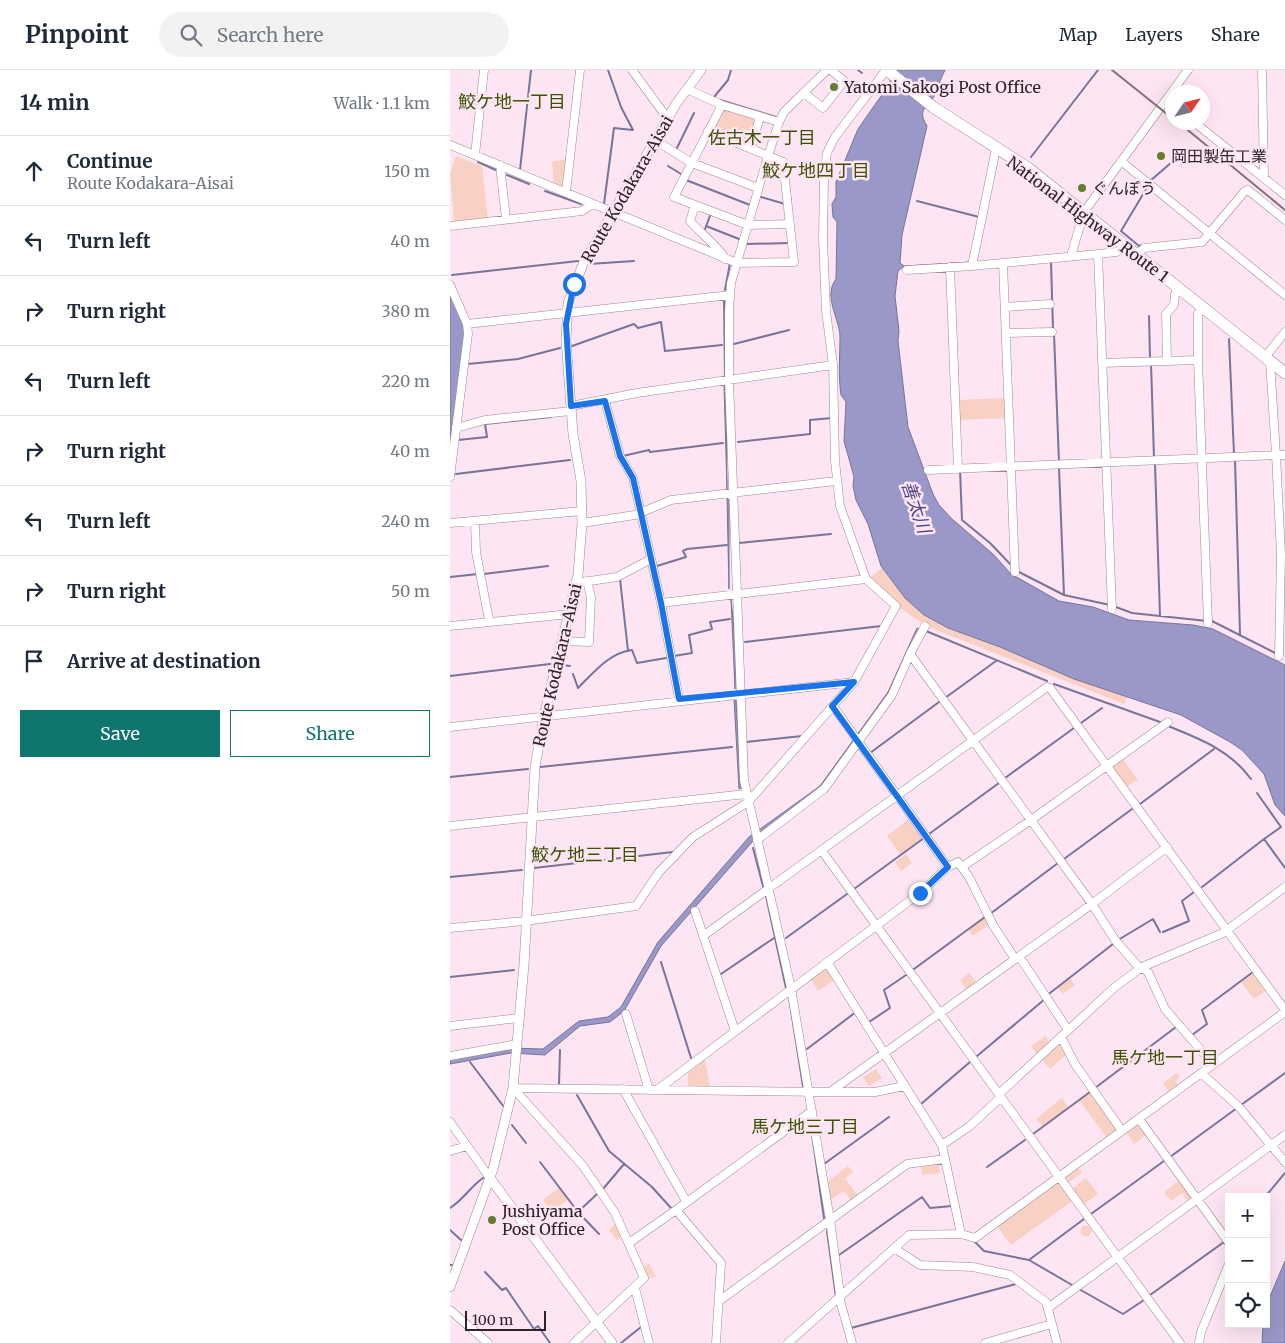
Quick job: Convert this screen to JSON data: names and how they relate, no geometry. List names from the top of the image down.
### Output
{
  "streets": {
    "highway": ["National Highway Route 1"],
    "main road": ["Route Kodakara-Aisai"]
  },
  "districts": [
    "鮫ケ地一丁目",
    "佐古木一丁目",
    "鮫ケ地四丁目",
    "鮫ケ地三丁目",
    "馬ケ地一丁目",
    "馬ケ地三丁目"
  ],
  "water": ["善太川"],
  "places": [
    "Yatomi Sakogi Post Office",
    "岡田製缶工業",
    "ぐんぽう",
    "Jushiyama Post Office"
  ],
  "scale_bar": "100 m",
  "north": "top right",
  "page": {
    "header": "Pinpoint",
    "search": "Search here",
    "nav": ["Map", "Layers", "Share"],
    "heading": ["14 min", "Walk · 1.1 km"],
    "list": [
      ["Continue", "Route Kodakara-Aisai", "150 m"],
      ["Turn left", "40 m"],
      ["Turn right", "380 m"],
      ["Turn left", "220 m"],
      ["Turn right", "40 m"],
      ["Turn left", "240 m"],
      ["Turn right", "50 m"],
      "Arrive at destination"
    ],
    "buttons": ["Save", "Share"],
    "map_buttons": ["+", "−"],
    "scale": "100 m"
  }
}
